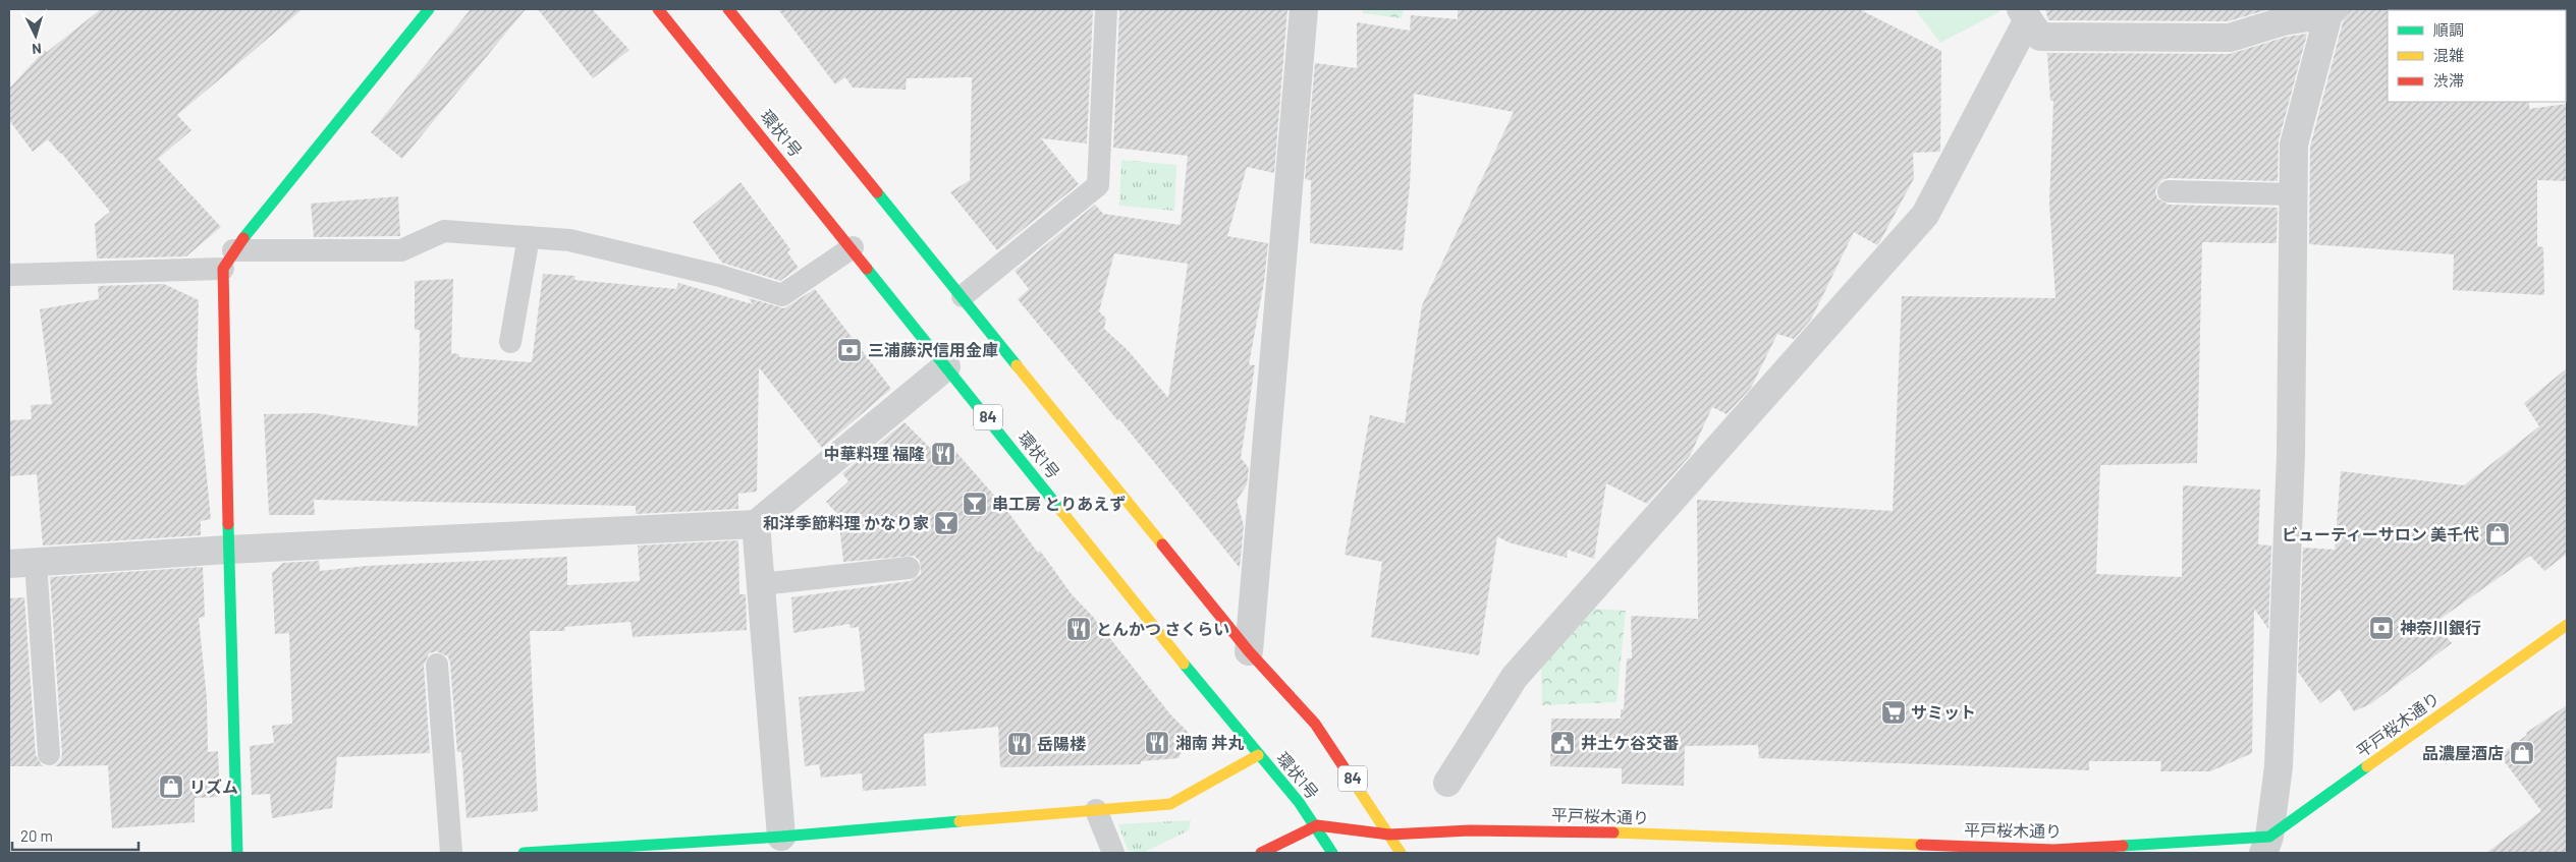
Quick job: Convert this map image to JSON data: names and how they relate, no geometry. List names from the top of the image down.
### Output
{
  "streets": {
    "main road": ["環状1号", "84", "平戸桜木通り"]
  },
  "crossings": [
    ["84", "平戸桜木通り"]
  ],
  "places": {
    "bank": ["三浦藤沢信用金庫", "神奈川銀行"],
    "restaurant": [
      "中華料理 福隆",
      "とんかつ さくらい",
      "湘南 丼丸",
      "岳陽楼"
    ],
    "bar": ["串工房 とりあえず", "和洋季節料理 かなり家"],
    "shop": ["ビューティーサロン 美千代", "品濃屋酒店", "リズム"],
    "supermarket": ["サミット"],
    "public building": ["井土ケ谷交番"]
  },
  "legend": ["順調", "混雑", "渋滞"],
  "scale_bar": "20 m",
  "north": "bottom"
}
